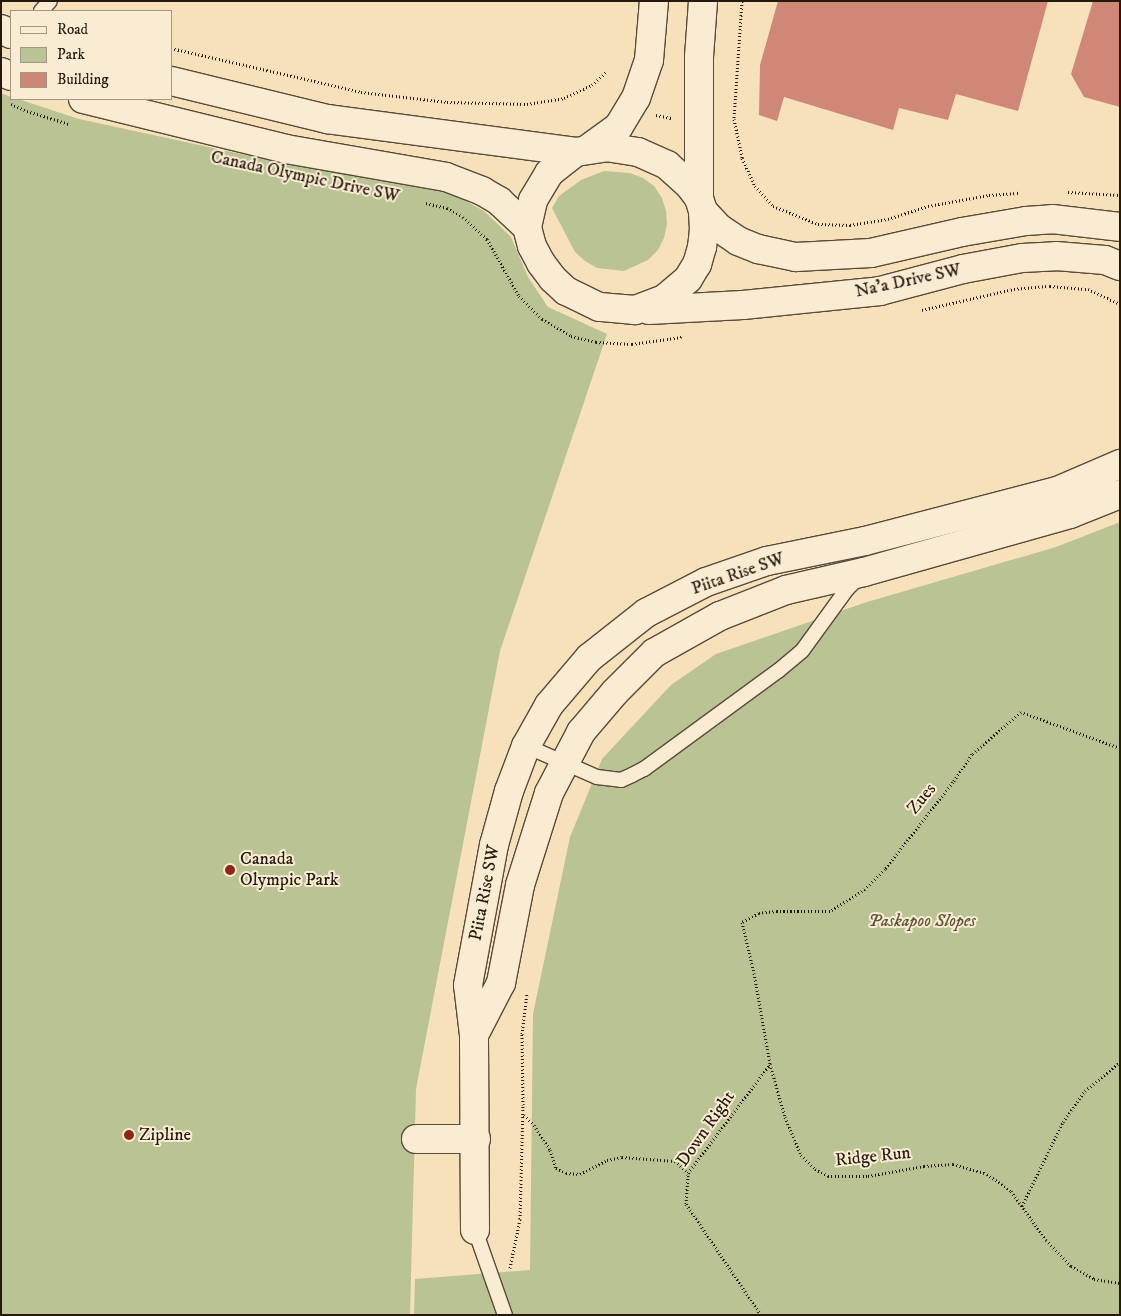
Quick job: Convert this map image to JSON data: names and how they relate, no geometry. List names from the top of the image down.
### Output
{
  "streets": {
    "street": ["Canada Olympic Drive SW", "Na'a Drive SW", "Piita Rise SW"],
    "path": ["Zues", "Down Right", "Ridge Run"]
  },
  "crossings": [
    ["Canada Olympic Drive SW", "Na'a Drive SW"],
    ["Zues", "Ridge Run"],
    ["Down Right", "Ridge Run"]
  ],
  "parks": ["Paskapoo Slopes"],
  "places": ["Canada Olympic Park", "Zipline"],
  "legend": ["Road", "Park", "Building"]
}
